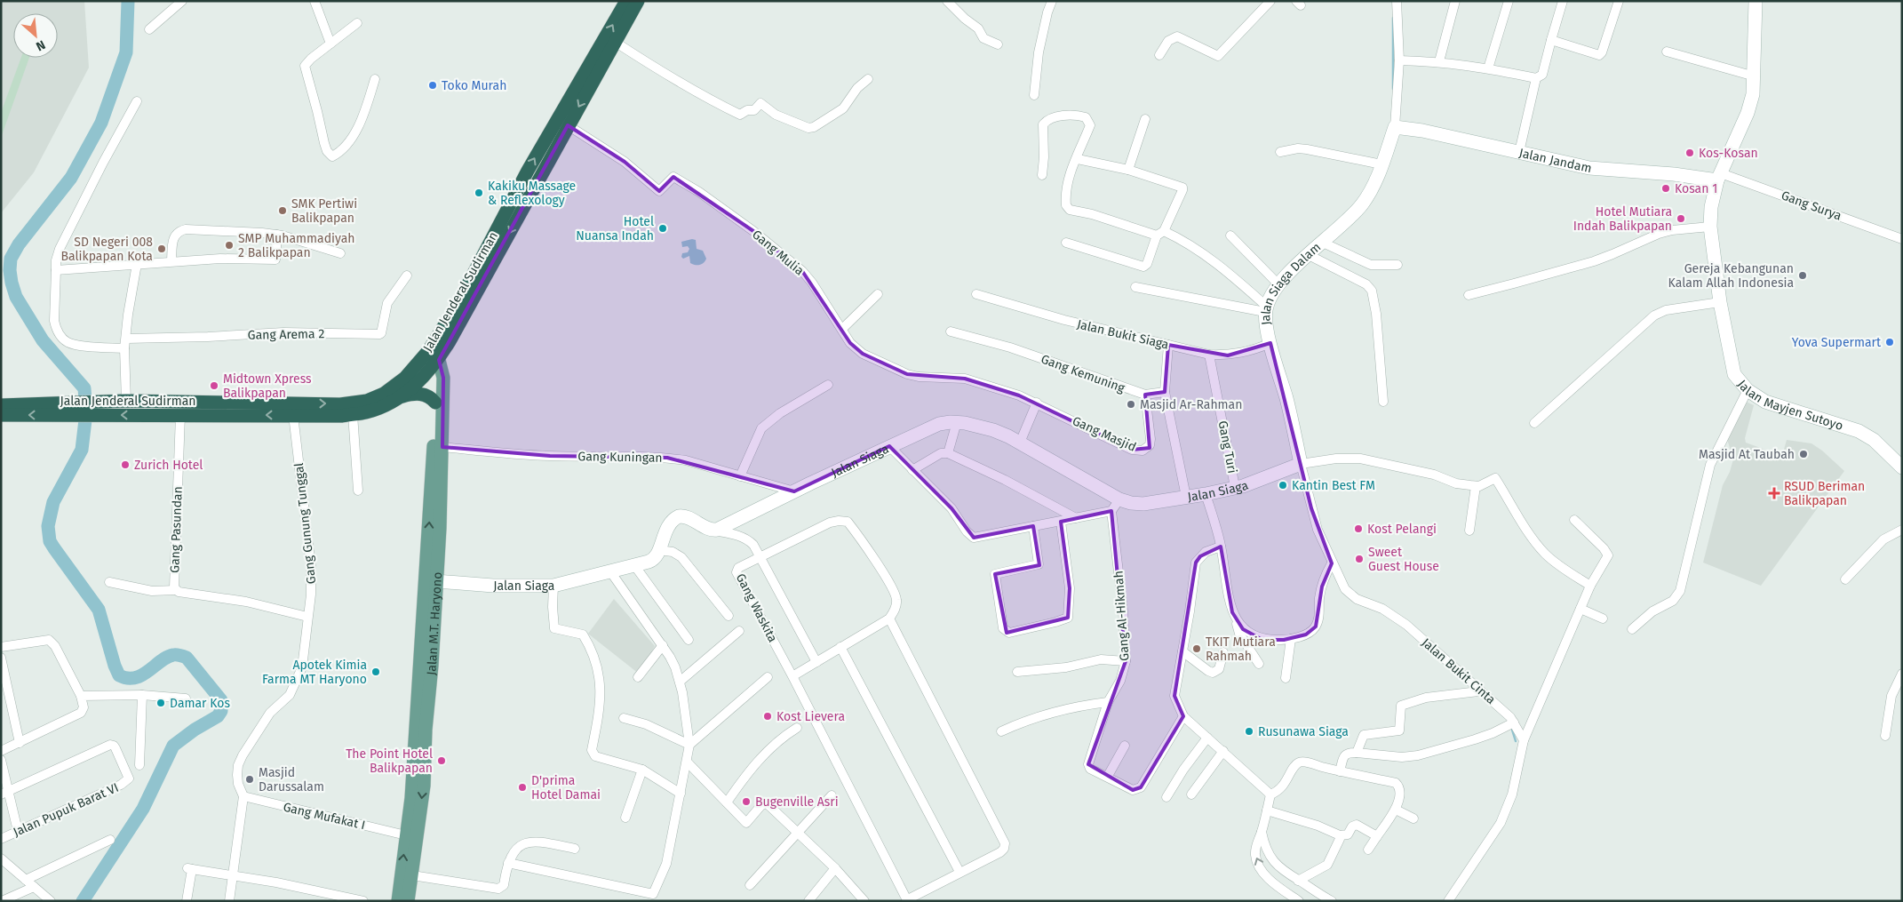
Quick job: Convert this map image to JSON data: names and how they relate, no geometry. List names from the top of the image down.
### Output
{
  "streets": {
    "highway": ["Jalan Jenderal Sudirman"],
    "main road": ["Jalan M.T. Haryono"],
    "street": [
      "Jalan Jandam",
      "Gang Surya",
      "Gang Mulia",
      "Jalan Siaga Dalam",
      "Gang Arema 2",
      "Jalan Bukit Siaga",
      "Gang Kemuning",
      "Jalan Mayjen Sutoyo",
      "Gang Masjid",
      "Gang Turi",
      "Gang Kuningan",
      "Jalan Siaga",
      "Gang Gunung Tunggal",
      "Gang Pasundan",
      "Gang Waskita",
      "Gang Al-Hikmah",
      "Jalan Bukit Cinta",
      "Jalan Pupuk Barat VI",
      "Gang Mufakat I"
    ]
  },
  "crossings": [
    ["Jalan Jandam", "Gang Surya"],
    ["Jalan Jandam", "Jalan Siaga Dalam"],
    ["Jalan Jandam", "Jalan Mayjen Sutoyo"],
    ["Gang Surya", "Jalan Mayjen Sutoyo"],
    ["Gang Mulia", "Jalan Jenderal Sudirman"],
    ["Gang Mulia", "Gang Masjid"],
    ["Jalan Siaga Dalam", "Jalan Bukit Siaga"],
    ["Jalan Siaga Dalam", "Jalan Siaga"],
    ["Jalan Siaga Dalam", "Jalan Bukit Cinta"],
    ["Jalan Jenderal Sudirman", "Gang Gunung Tunggal"],
    ["Jalan Jenderal Sudirman", "Gang Pasundan"],
    ["Jalan Jenderal Sudirman", "Jalan M.T. Haryono"],
    ["Jalan Bukit Siaga", "Gang Turi"],
    ["Gang Kemuning", "Gang Masjid"],
    ["Gang Turi", "Jalan Siaga"],
    ["Gang Kuningan", "Jalan Siaga"],
    ["Gang Kuningan", "Jalan M.T. Haryono"],
    ["Jalan Siaga", "Jalan M.T. Haryono"],
    ["Jalan Siaga", "Jalan Bukit Cinta"],
    ["Gang Gunung Tunggal", "Gang Pasundan"],
    ["Gang Gunung Tunggal", "Gang Mufakat I"],
    ["Jalan M.T. Haryono", "Gang Mufakat I"]
  ],
  "places": {
    "other": [
      "Toko Murah",
      "Kos-Kosan",
      "Kosan 1",
      "Kakiku Massage & Reflexology",
      "SMK Pertiwi Balikpapan",
      "Hotel Mutiara Indah Balikpapan",
      "Hotel Nuansa Indah",
      "SMP Muhammadiyah 2 Balikpapan",
      "SD Negeri 008 Balikpapan Kota",
      "Gereja Kebangunan Kalam Allah Indonesia",
      "Yova Supermart",
      "Midtown Xpress Balikpapan",
      "Masjid Ar-Rahman",
      "Masjid At Taubah",
      "Zurich Hotel",
      "Kantin Best FM",
      "Kost Pelangi",
      "Sweet Guest House",
      "TKIT Mutiara Rahmah",
      "Apotek Kimia Farma MT Haryono",
      "Damar Kos",
      "Kost Lievera",
      "Rusunawa Siaga",
      "The Point Hotel Balikpapan",
      "Masjid Darussalam",
      "D'prima Hotel Damai",
      "Bugenville Asri"
    ],
    "health": ["RSUD Beriman Balikpapan"]
  },
  "north": "bottom right"
}
